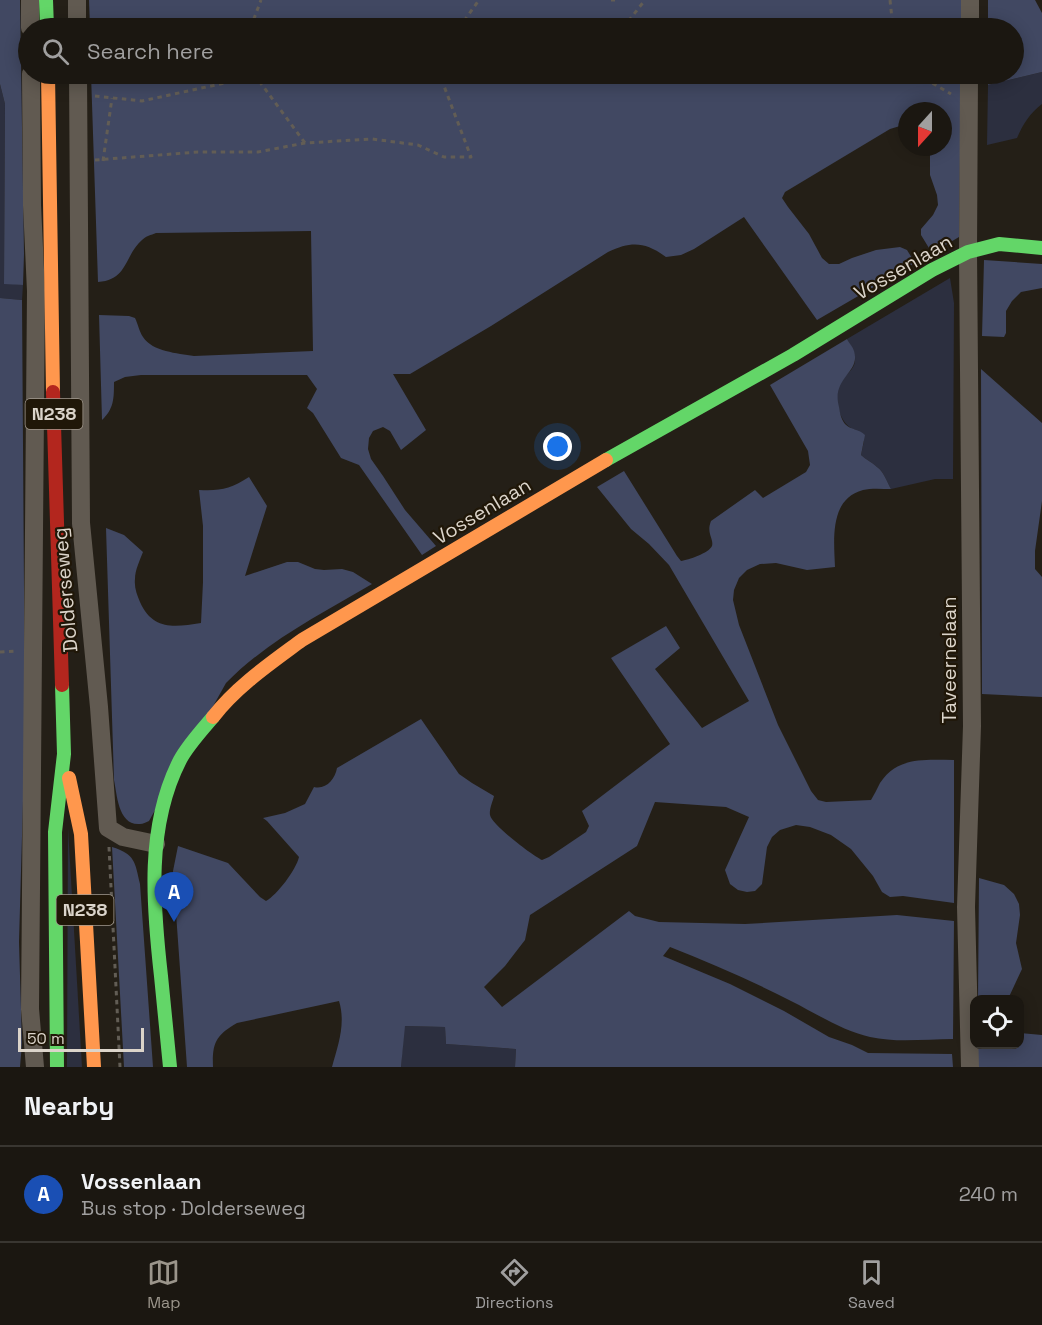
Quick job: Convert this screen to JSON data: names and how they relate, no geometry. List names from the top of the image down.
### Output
{
  "streets": {
    "main road": ["Vossenlaan", "N238", "Dolderseweg"],
    "street": ["Taveernelaan"]
  },
  "crossings": [
    ["Vossenlaan", "Taveernelaan"]
  ],
  "scale_bar": "50 m",
  "north": "bottom",
  "page": {
    "search": "Search here",
    "pins": "A",
    "scale": "50 m",
    "heading": "Nearby",
    "list": [
      {
        "mark": "A",
        "name": "Vossenlaan",
        "note": "Bus stop · Dolderseweg",
        "value": "240 m"
      }
    ],
    "nav": ["Map", "Directions", "Saved"]
  }
}
